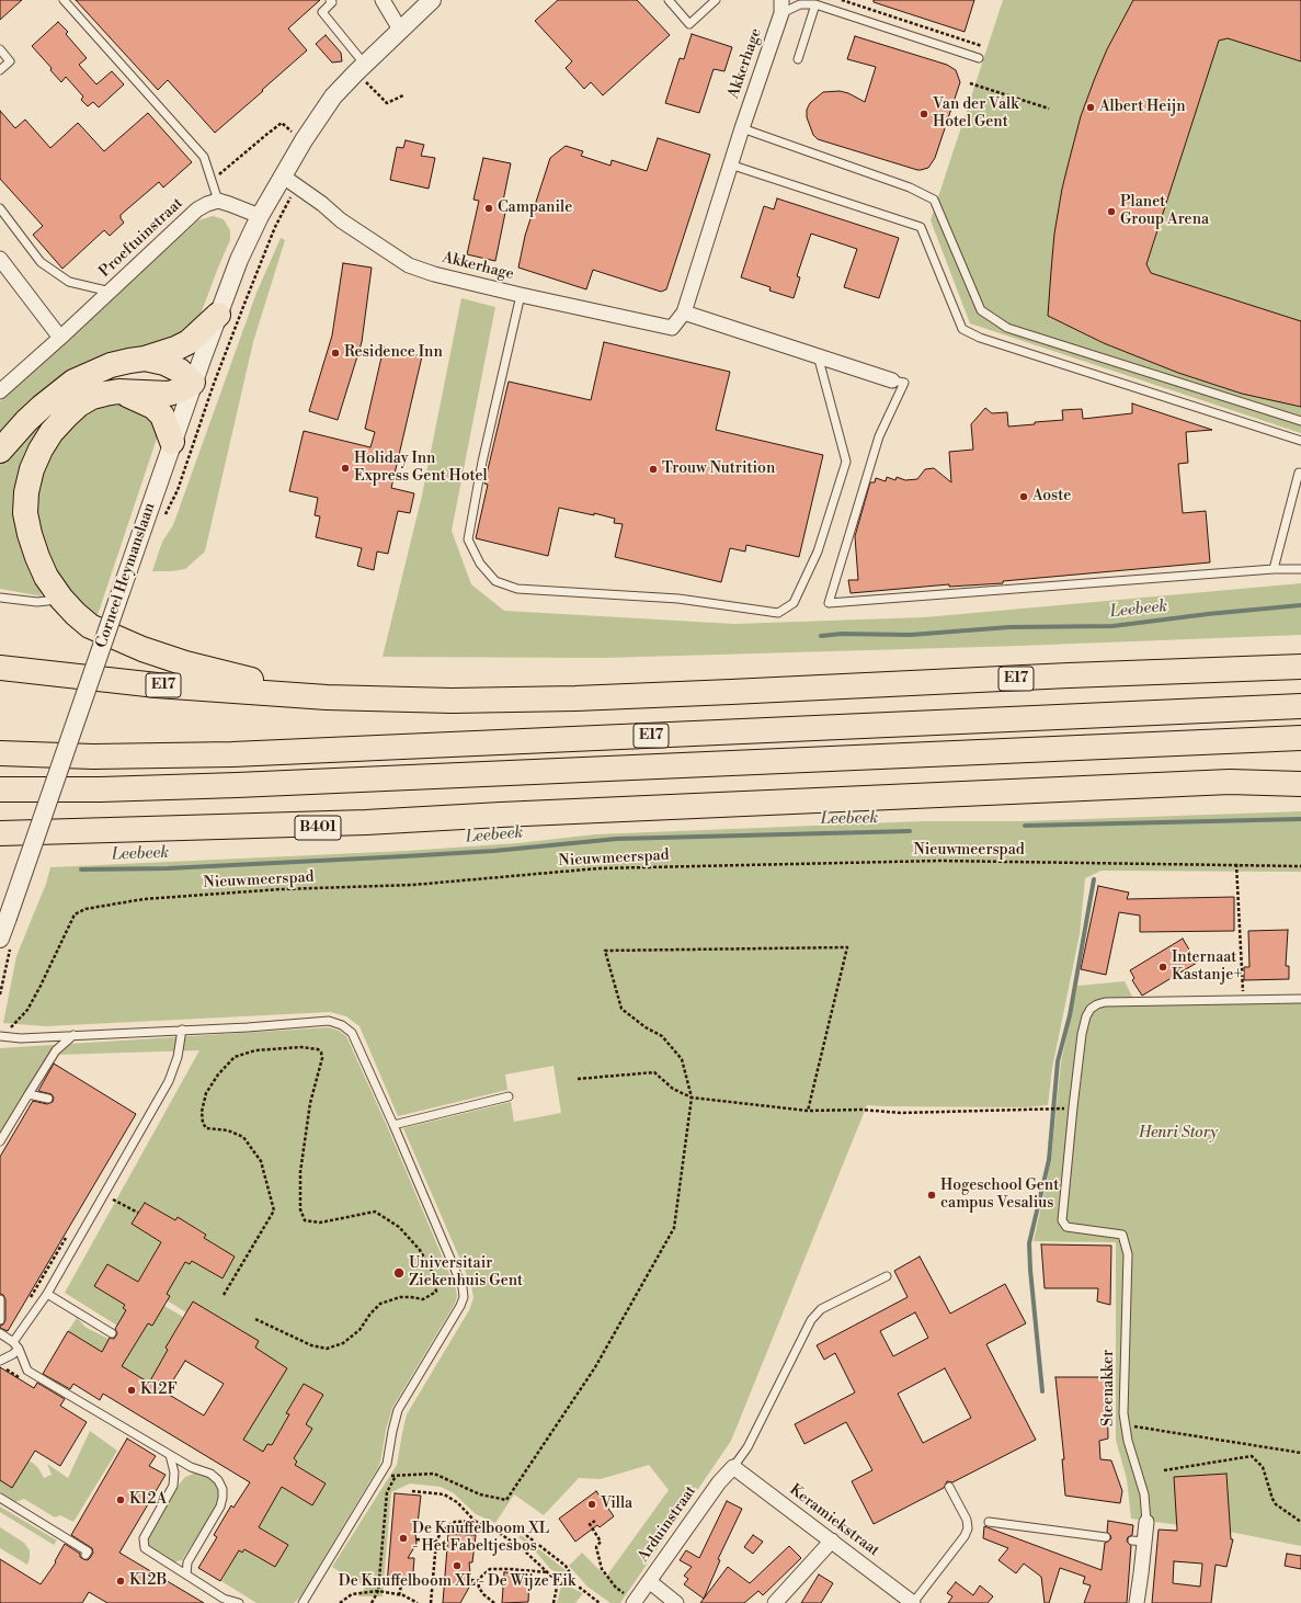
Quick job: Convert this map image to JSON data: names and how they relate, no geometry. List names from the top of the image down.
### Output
{
  "streets": {
    "highway": ["E17", "B401"],
    "street": [
      "Akkerhage",
      "Proeftuinstraat",
      "Corneel Heymanslaan",
      "Steenakker",
      "Keramiekstraat",
      "Arduinstraat"
    ],
    "path": ["Nieuwmeerspad"]
  },
  "crossings": [
    ["Akkerhage", "Corneel Heymanslaan"],
    ["Keramiekstraat", "Arduinstraat"]
  ],
  "water": ["Leebeek"],
  "parks": ["Henri Story"],
  "places": [
    "Albert Heijn",
    "Van der Valk Hotel Gent",
    "Campanile",
    "Planet Group Arena",
    "Residence Inn",
    "Holiday Inn Express Gent Hotel",
    "Trouw Nutrition",
    "Aoste",
    "Internaat Kastanje+",
    "Hogeschool Gent campus Vesalius",
    "Universitair Ziekenhuis Gent",
    "K12F",
    "K12A",
    "Villa",
    "De Knuffelboom XL - Het Fabeltjesbos",
    "De Knuffelboom XL - De Wijze Eik",
    "K12B"
  ]
}
